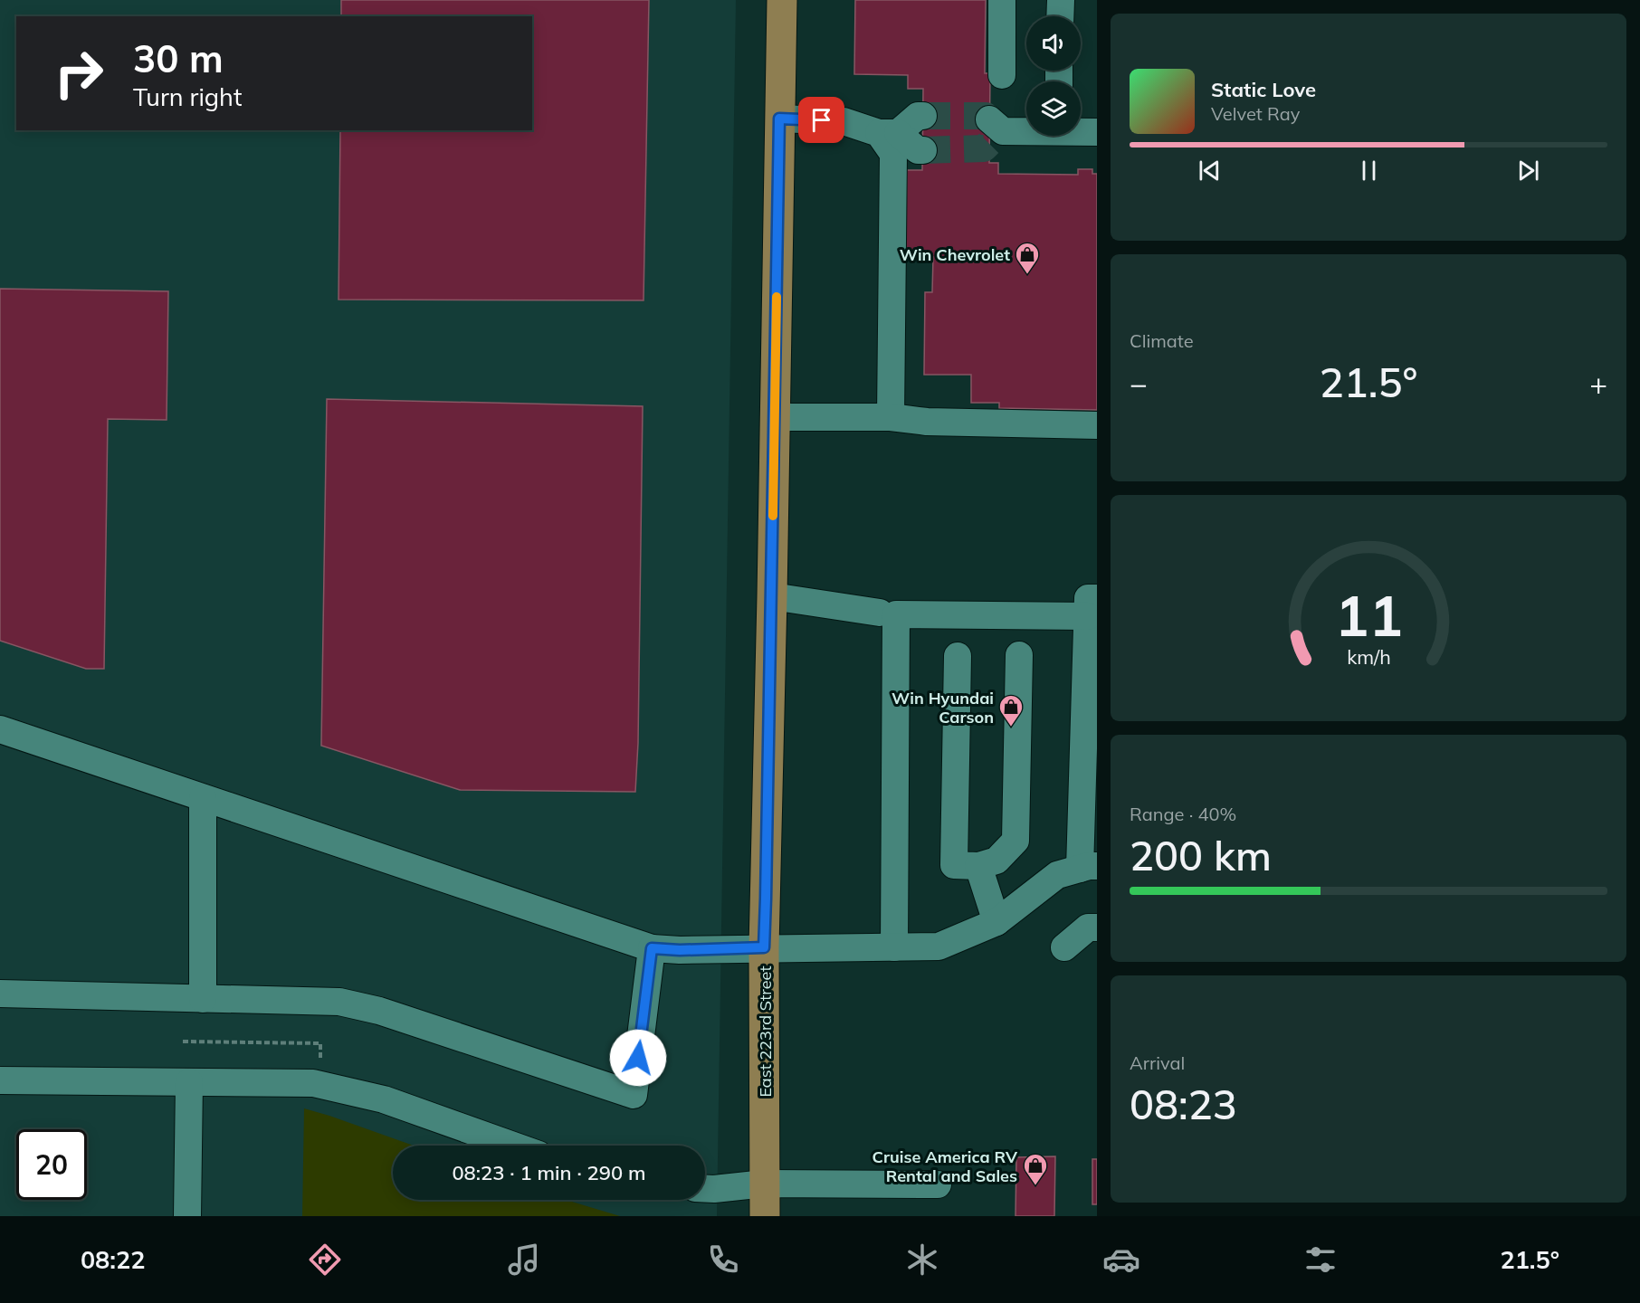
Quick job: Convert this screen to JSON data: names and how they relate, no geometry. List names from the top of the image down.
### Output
{
  "streets": {
    "main road": ["East 223rd Street"]
  },
  "places": {
    "shop": ["Win Chevrolet", "Win Hyundai Carson", "Cruise America RV Rental and Sales"]
  },
  "page": {
    "turn": ["30 m", "Turn right"],
    "song": ["Static Love", "Velvet Ray"],
    "tile": [
      "Climate",
      ["Range · 40%", "200 km"],
      ["Arrival", "08:23"]
    ],
    "heat": ["−", "21.5°", "+"],
    "limit": "20",
    "trip": "08:23 · 1 min · 290 m",
    "tabs": ["08:22", "21.5°"],
    "gauge": ["11", "km/h"]
  }
}
